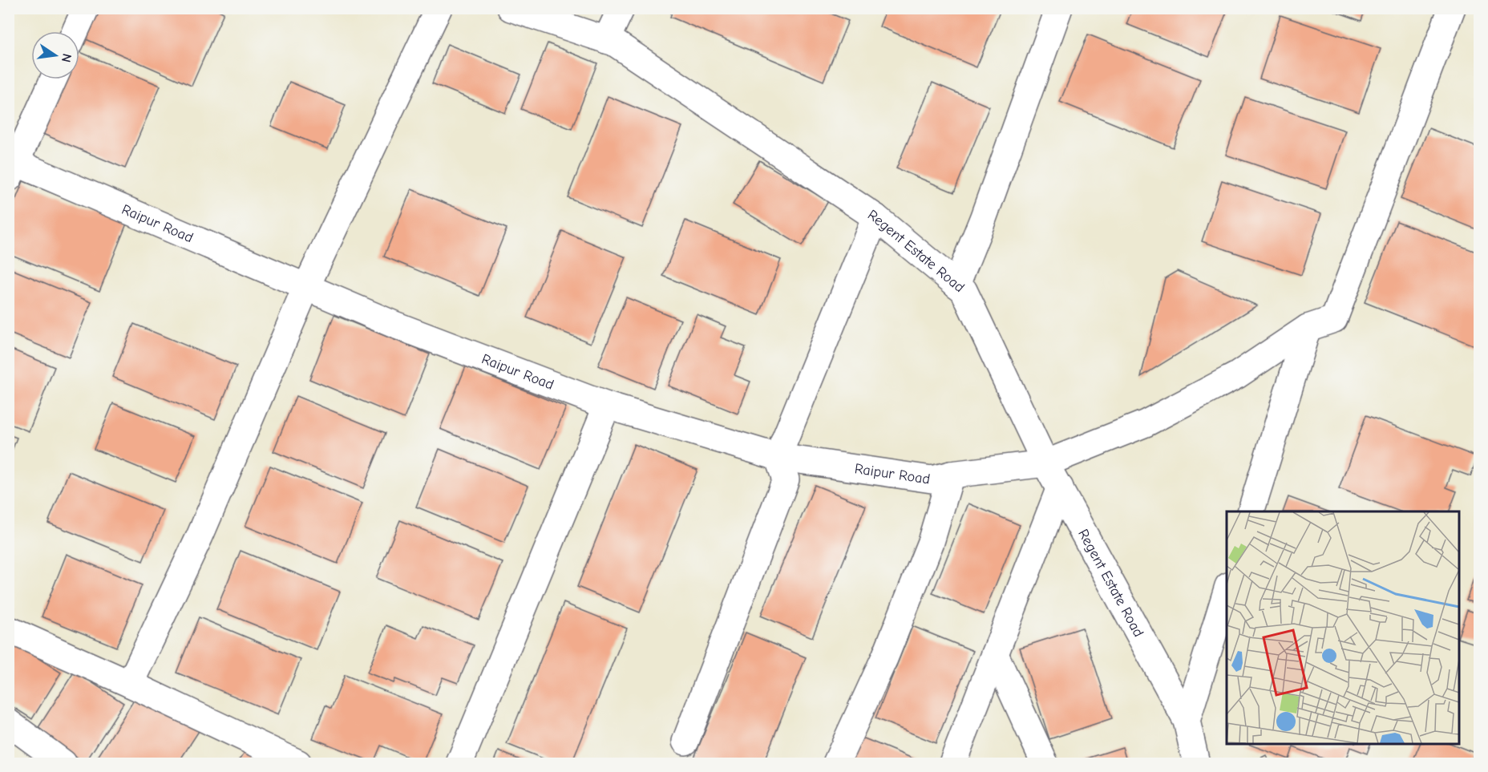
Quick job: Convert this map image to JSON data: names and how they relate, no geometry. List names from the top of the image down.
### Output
{
  "streets": {
    "street": ["Raipur Road", "Regent Estate Road"]
  },
  "crossings": [
    ["Raipur Road", "Regent Estate Road"]
  ],
  "north": "right"
}
